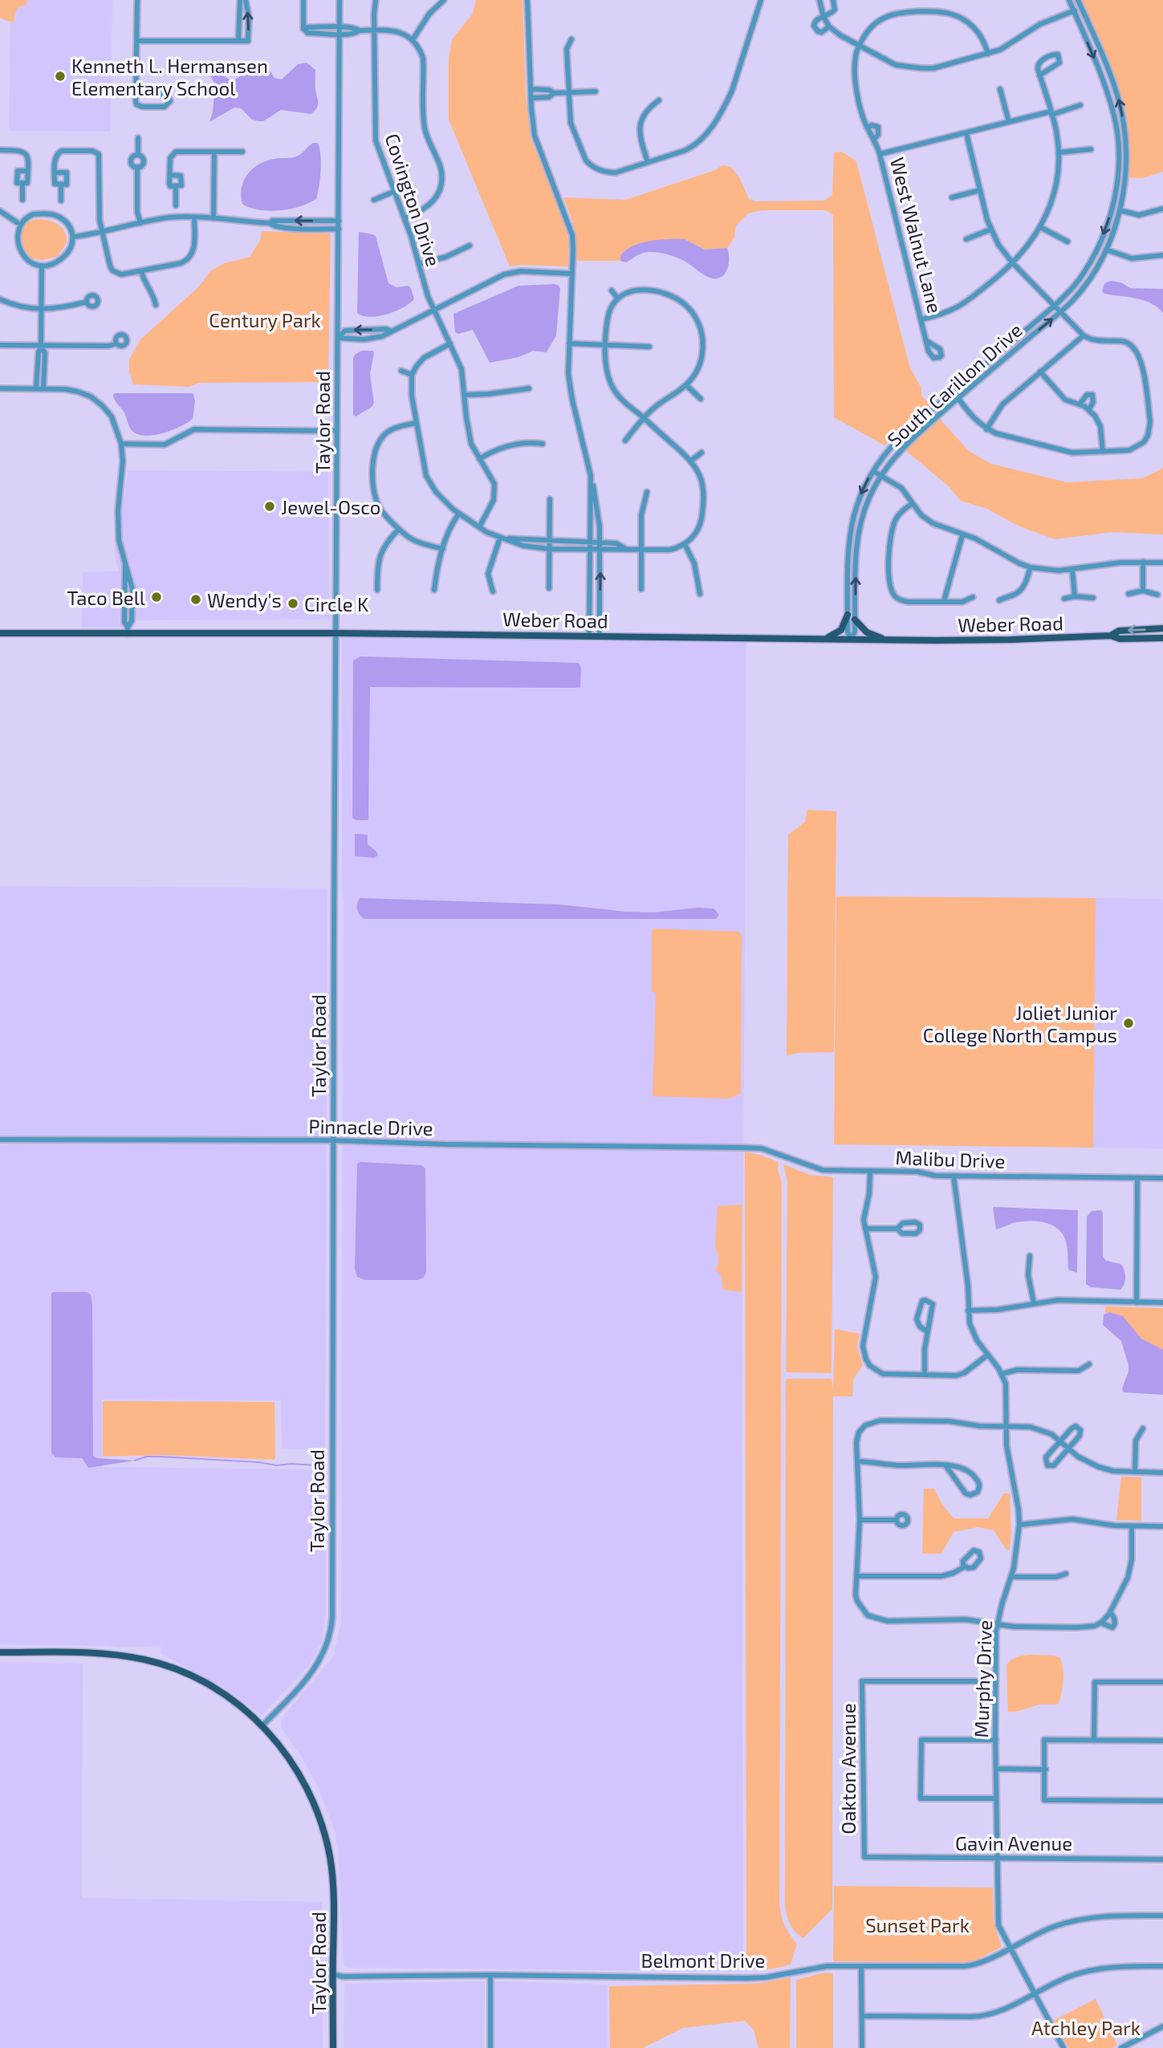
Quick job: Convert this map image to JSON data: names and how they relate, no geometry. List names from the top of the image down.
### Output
{
  "streets": {
    "main road": ["Taylor Road", "Weber Road"],
    "street": [
      "Covington Drive",
      "West Walnut Lane",
      "South Carillon Drive",
      "Pinnacle Drive",
      "Malibu Drive",
      "Murphy Drive",
      "Oakton Avenue",
      "Gavin Avenue",
      "Belmont Drive"
    ]
  },
  "crossings": [
    ["South Carillon Drive", "Weber Road"],
    ["Taylor Road", "Weber Road"],
    ["Taylor Road", "Pinnacle Drive"],
    ["Taylor Road", "Belmont Drive"],
    ["Pinnacle Drive", "Malibu Drive"],
    ["Malibu Drive", "Murphy Drive"],
    ["Murphy Drive", "Oakton Avenue"],
    ["Murphy Drive", "Gavin Avenue"],
    ["Murphy Drive", "Belmont Drive"],
    ["Oakton Avenue", "Gavin Avenue"]
  ],
  "parks": ["Century Park", "Sunset Park", "Atchley Park"],
  "places": [
    "Kenneth L. Hermansen Elementary School",
    "Jewel-Osco",
    "Taco Bell",
    "Wendy's",
    "Circle K",
    "Joliet Junior College North Campus"
  ]
}
